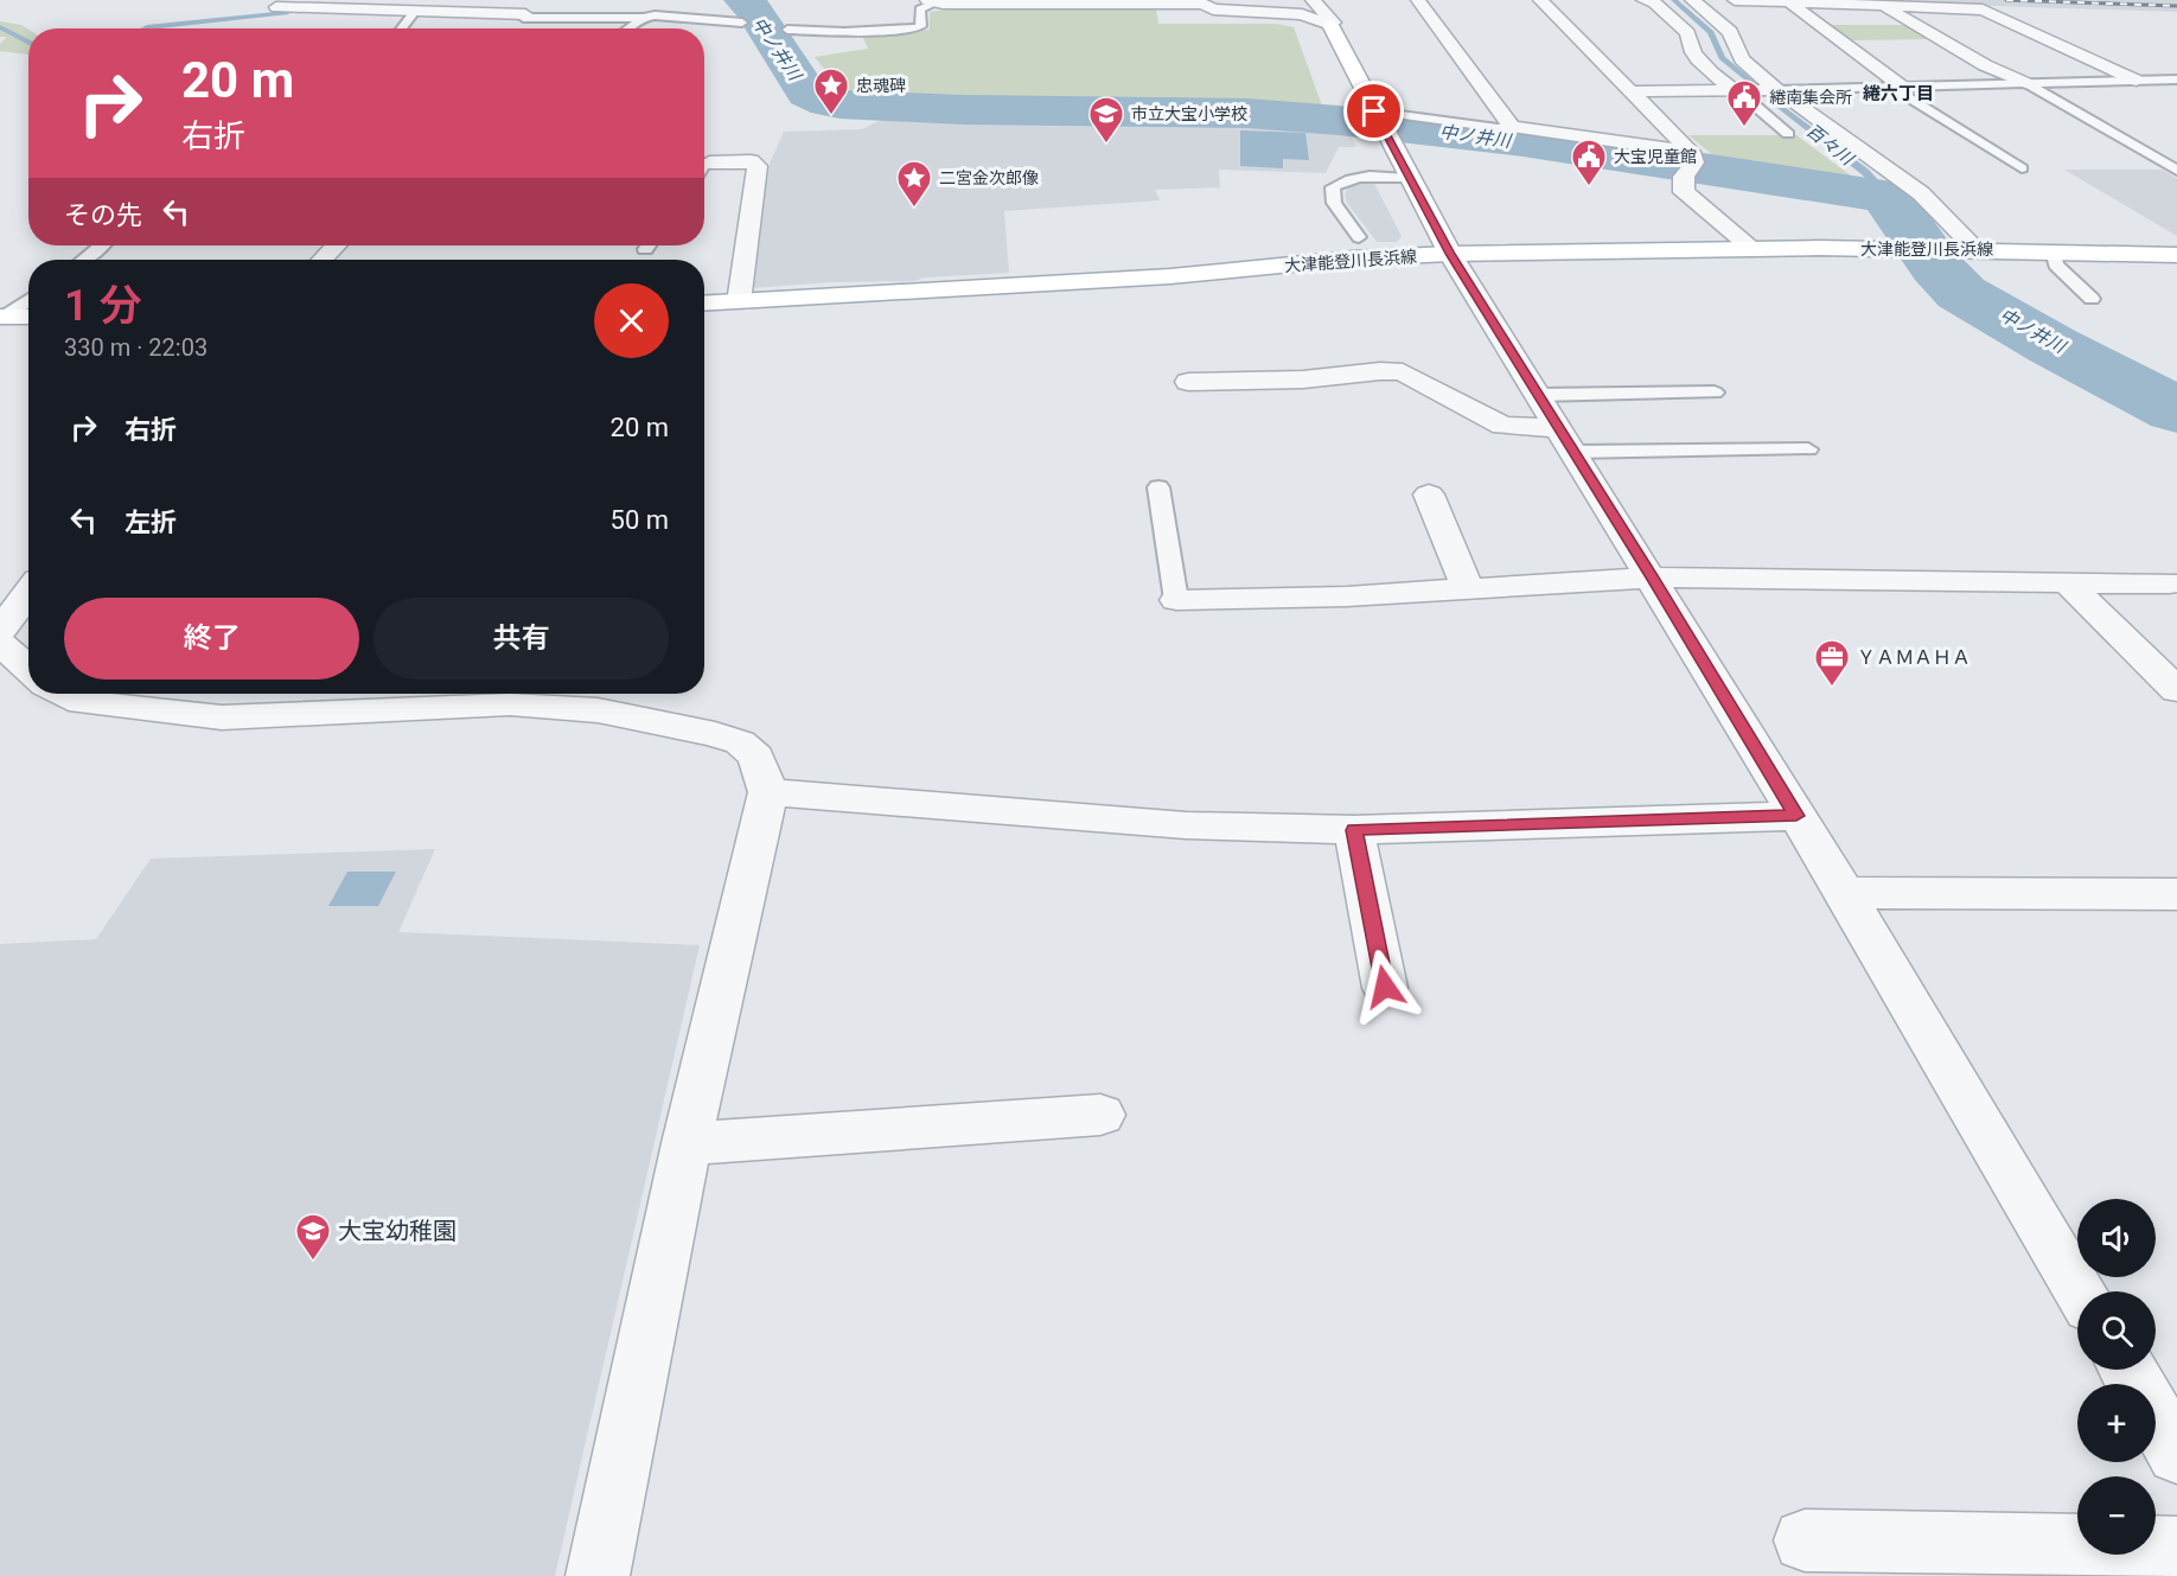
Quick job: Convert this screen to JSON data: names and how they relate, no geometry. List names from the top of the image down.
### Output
{
  "streets": {
    "main road": ["大津能登川長浜線"]
  },
  "districts": ["綣六丁目"],
  "water": ["中ノ井川", "百々川"],
  "places": {
    "place": ["忠魂碑", "二宮金次郎像"],
    "public building": ["綣南集会所", "大宝児童館"],
    "school or university": ["市立大宝小学校", "大宝幼稚園"],
    "office": ["ＹＡＭＡＨＡ"]
  },
  "page": {
    "turn": ["20 m", "右折"],
    "then": "その先",
    "heading": ["1 分", "330 m · 22:03"],
    "list": [
      {
        "name": "右折",
        "value": "20 m"
      },
      {
        "name": "左折",
        "value": "50 m"
      }
    ],
    "buttons": ["終了", "共有"],
    "map_buttons": ["+", "−"]
  }
}
